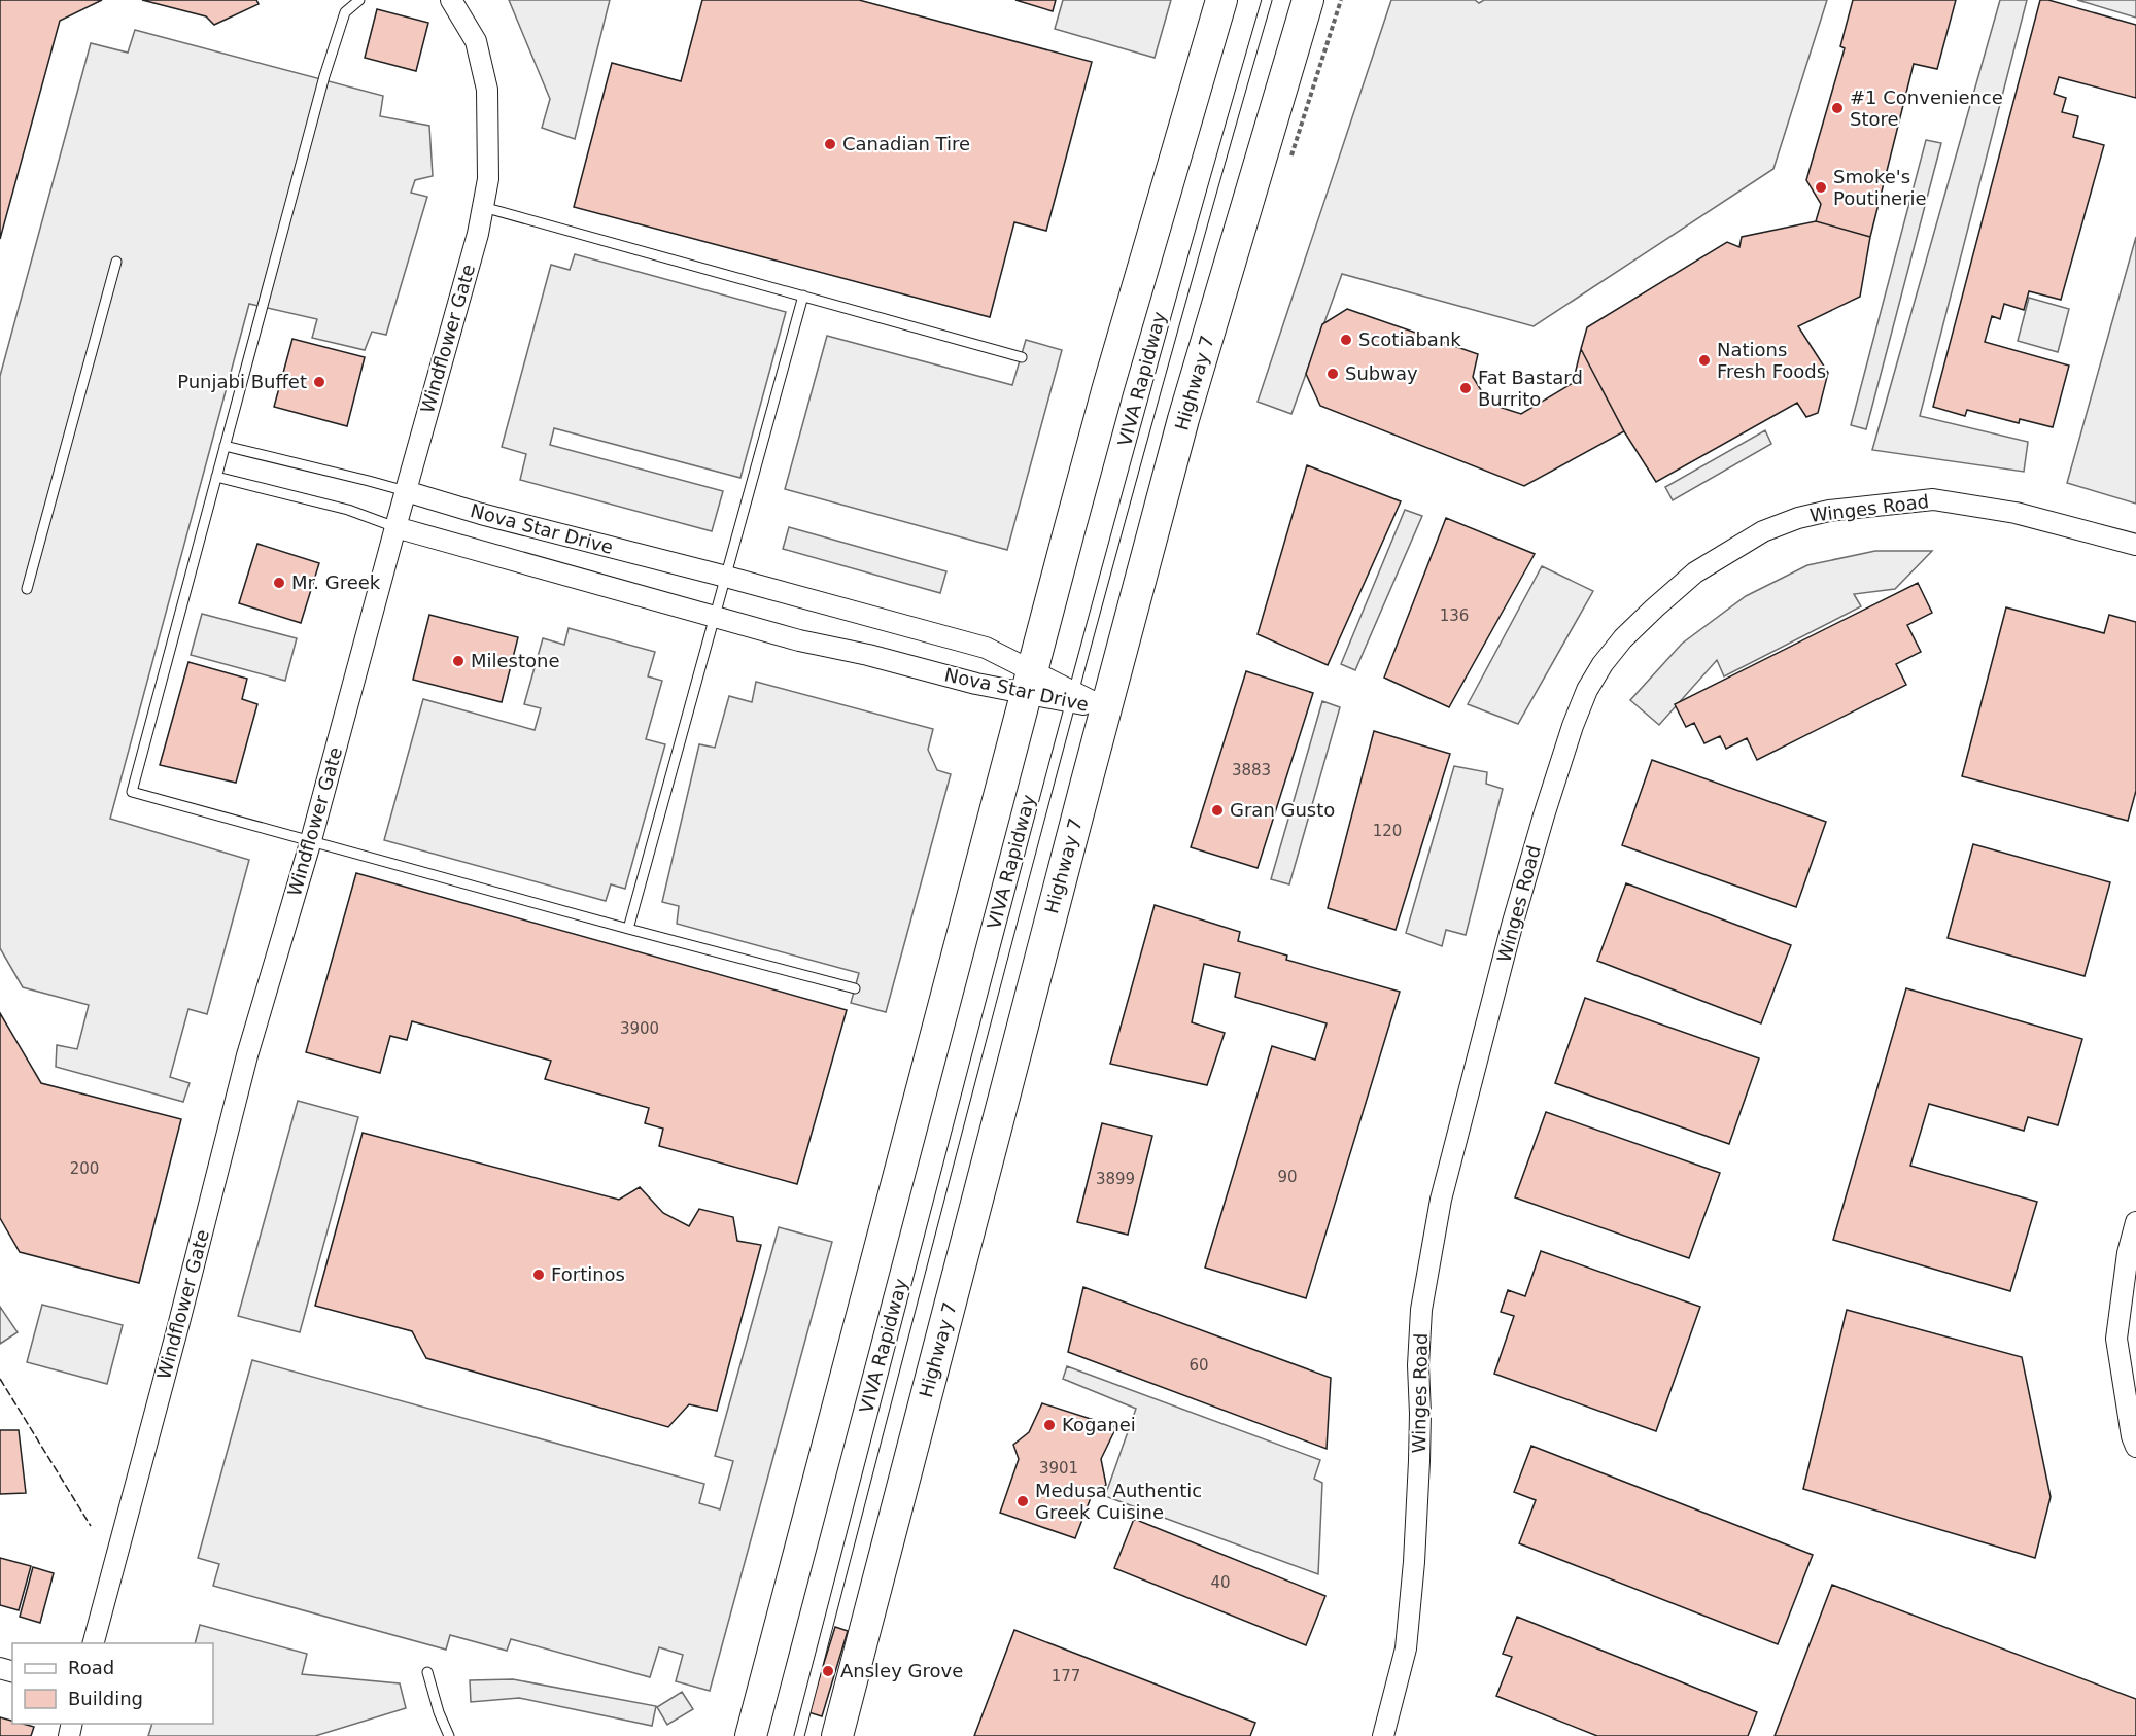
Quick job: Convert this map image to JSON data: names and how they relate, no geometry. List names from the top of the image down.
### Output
{
  "streets": {
    "main road": ["Highway 7"],
    "street": ["Windflower Gate", "Winges Road", "Nova Star Drive"],
    "lane": ["VIVA Rapidway"]
  },
  "crossings": [
    ["Windflower Gate", "Nova Star Drive"],
    ["VIVA Rapidway", "Nova Star Drive"],
    ["Highway 7", "Nova Star Drive"]
  ],
  "places": [
    "#1 Convenience Store",
    "Canadian Tire",
    "Smoke's Poutinerie",
    "Scotiabank",
    "Nations Fresh Foods",
    "Subway",
    "Punjabi Buffet",
    "Fat Bastard Burrito",
    "Mr. Greek",
    "Milestone",
    "Gran Gusto",
    "Fortinos",
    "Koganei",
    "Medusa Authentic Greek Cuisine",
    "Ansley Grove"
  ],
  "house_numbers": [
    "136",
    "3883",
    "120",
    "3900",
    "200",
    "90",
    "3899",
    "60",
    "3901",
    "40",
    "177"
  ],
  "legend": ["Road", "Building"]
}
